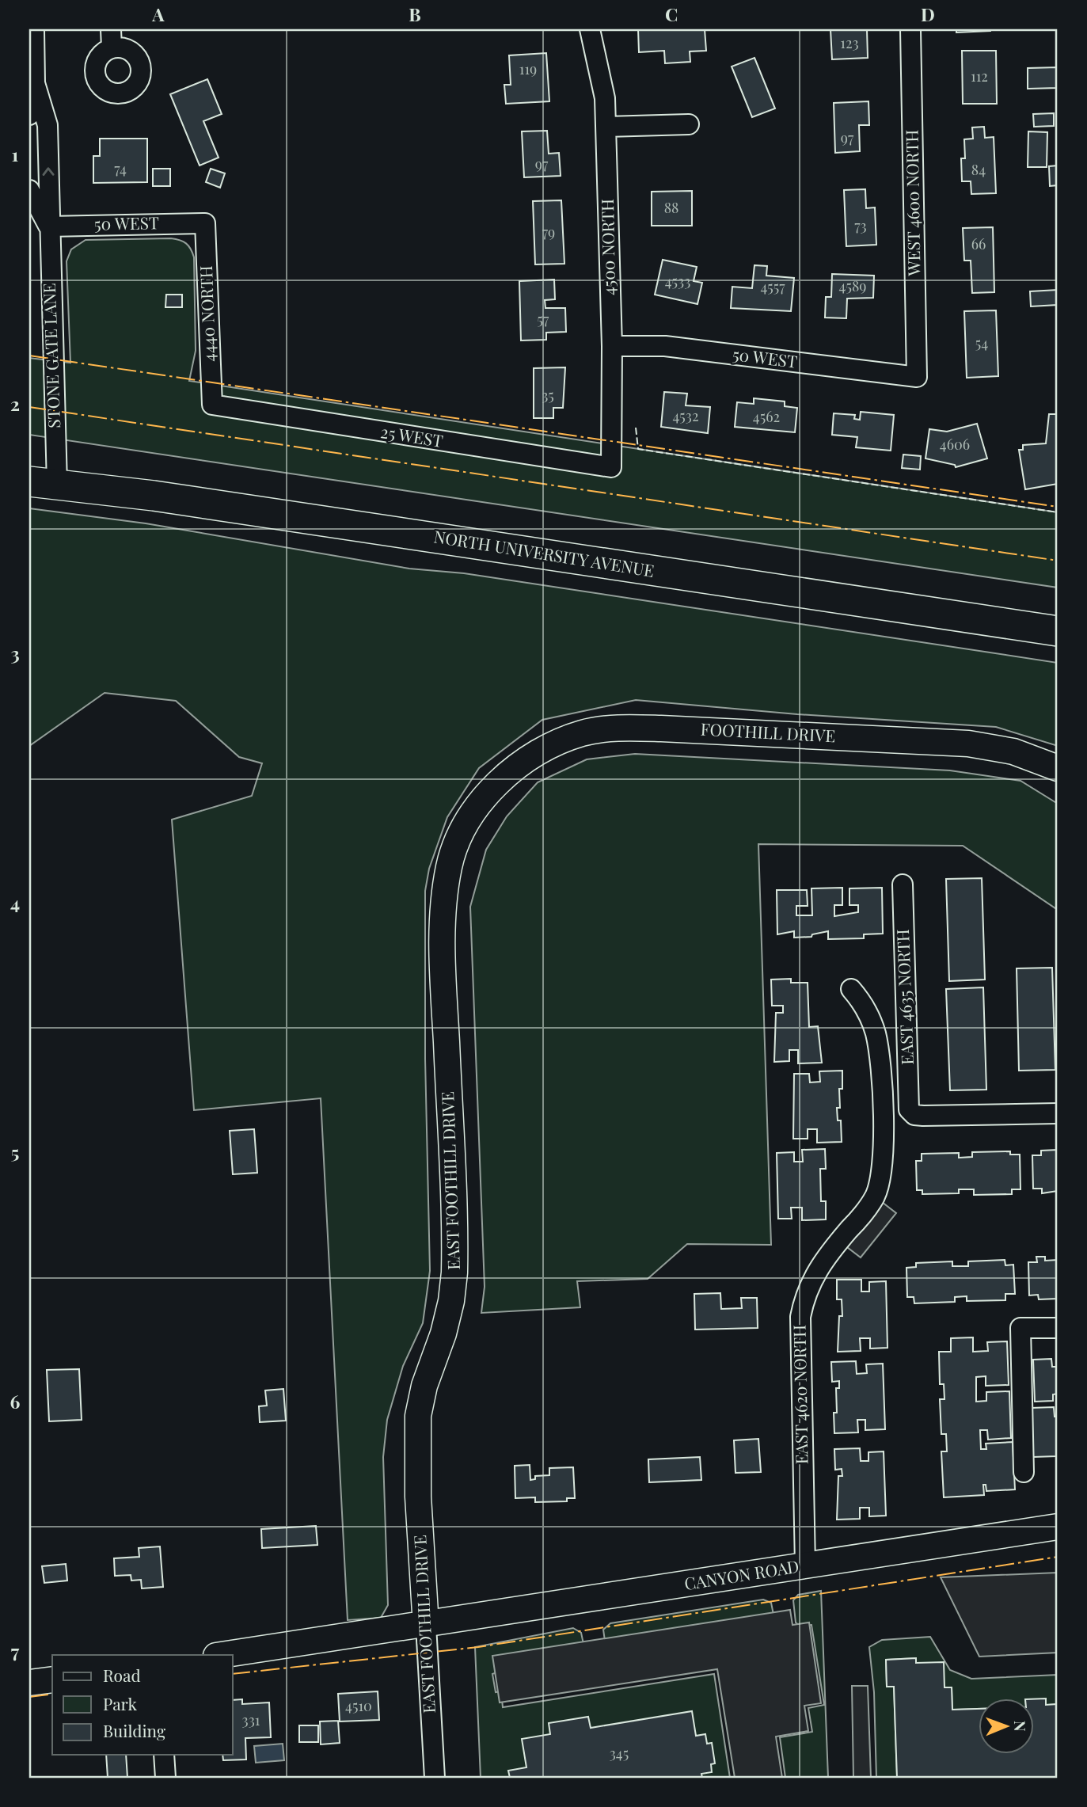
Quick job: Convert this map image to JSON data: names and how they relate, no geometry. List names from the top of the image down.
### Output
{
  "streets": {
    "highway": ["NORTH UNIVERSITY AVENUE"],
    "main road": ["FOOTHILL DRIVE", "EAST FOOTHILL DRIVE", "CANYON ROAD"],
    "street": [
      "WEST 4600 NORTH",
      "50 WEST",
      "4500 NORTH",
      "4440 NORTH",
      "STONE GATE LANE",
      "25 WEST",
      "EAST 4635 NORTH",
      "EAST 4620 NORTH"
    ]
  },
  "crossings": [
    ["WEST 4600 NORTH", "50 WEST"],
    ["50 WEST", "4500 NORTH"],
    ["50 WEST", "4440 NORTH"],
    ["50 WEST", "STONE GATE LANE"],
    ["4500 NORTH", "25 WEST"],
    ["4440 NORTH", "25 WEST"],
    ["STONE GATE LANE", "NORTH UNIVERSITY AVENUE"],
    ["FOOTHILL DRIVE", "EAST FOOTHILL DRIVE"],
    ["EAST FOOTHILL DRIVE", "CANYON ROAD"],
    ["EAST 4620 NORTH", "CANYON ROAD"]
  ],
  "house_numbers": [
    "123",
    "119",
    "112",
    "97",
    "97",
    "74",
    "84",
    "88",
    "73",
    "79",
    "66",
    "4533",
    "4589",
    "4557",
    "57",
    "54",
    "35",
    "4532",
    "4562",
    "4606",
    "4510",
    "331",
    "345"
  ],
  "legend": ["Road", "Park", "Building"],
  "north": "right",
  "grid": {
    "columns": [
      "A",
      "B",
      "C",
      "D"
    ],
    "rows": [
      "1",
      "2",
      "3",
      "4",
      "5",
      "6",
      "7"
    ]
  }
}
